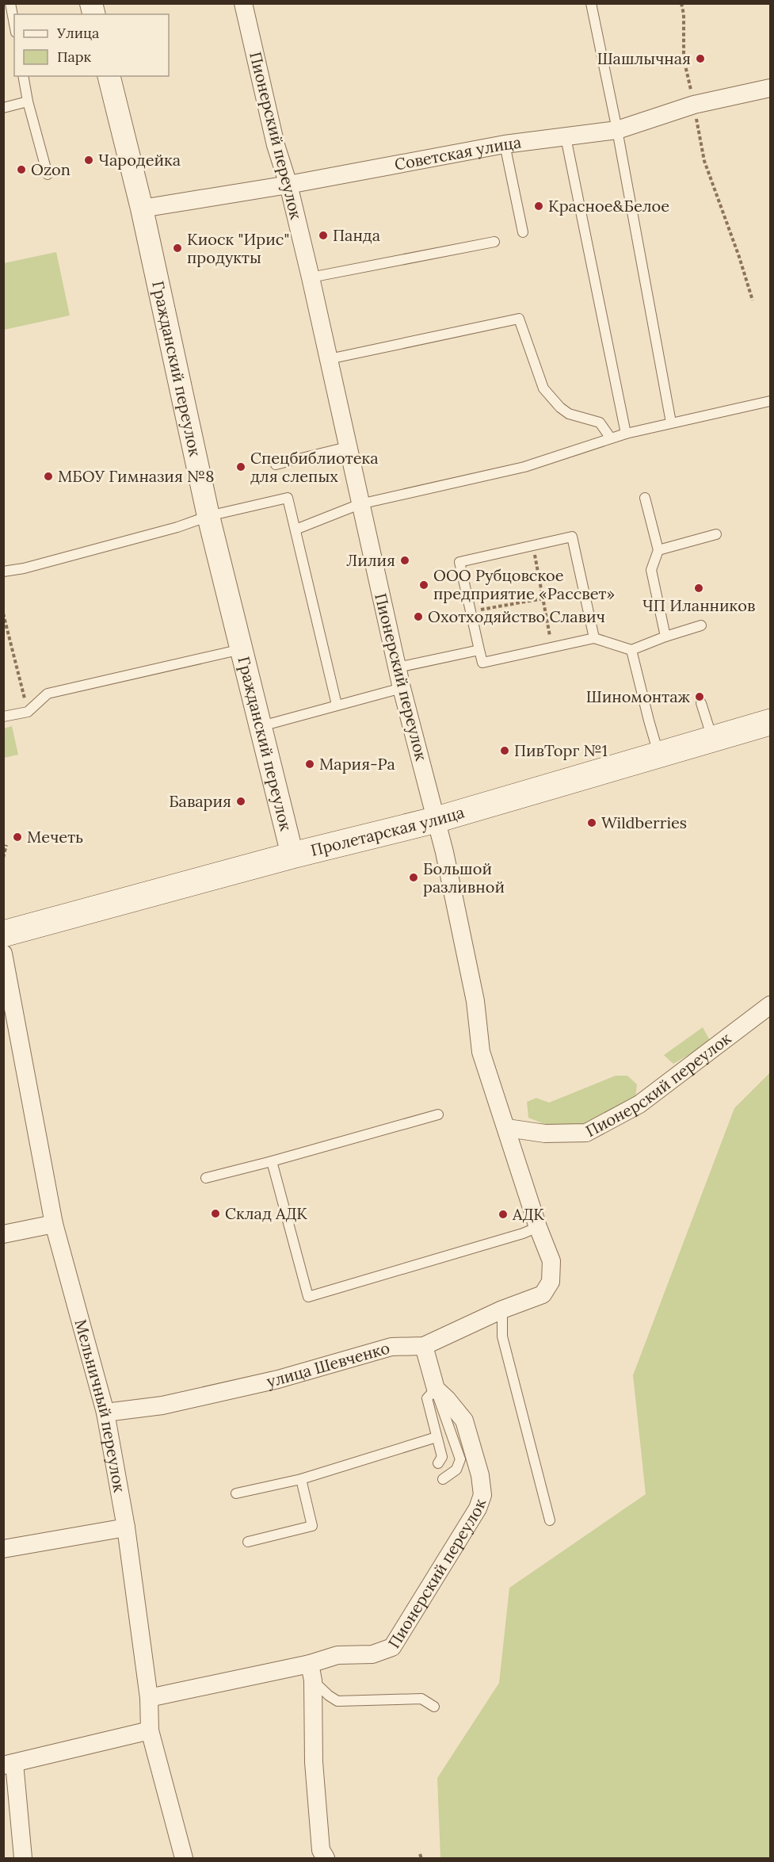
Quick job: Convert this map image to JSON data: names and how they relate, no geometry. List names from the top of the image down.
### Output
{
  "streets": {
    "main road": ["Пролетарская улица"],
    "street": [
      "Пионерский переулок",
      "Советская улица",
      "Гражданский переулок",
      "улица Шевченко",
      "Мельничный переулок"
    ]
  },
  "crossings": [
    ["Пионерский переулок", "Советская улица"],
    ["Пионерский переулок", "Пролетарская улица"],
    ["Пионерский переулок", "улица Шевченко"],
    ["Пионерский переулок", "Мельничный переулок"],
    ["Советская улица", "Гражданский переулок"],
    ["Гражданский переулок", "Пролетарская улица"],
    ["улица Шевченко", "Мельничный переулок"]
  ],
  "places": [
    "Шашлычная",
    "Чародейка",
    "Ozon",
    "Красное&Белое",
    "Панда",
    "Киоск \"Ирис\" продукты",
    "Спецбиблиотека для слепых",
    "МБОУ Гимназия №8",
    "Лилия",
    "ООО Рубцовское предприятие «Рассвет»",
    "ЧП Иланников",
    "Охотходяйство Славич",
    "Шиномонтаж",
    "ПивТорг №1",
    "Мария-Ра",
    "Бавария",
    "Wildberries",
    "Мечеть",
    "Большой разливной",
    "Склад АДК",
    "АДК"
  ],
  "legend": ["Улица", "Парк"]
}
